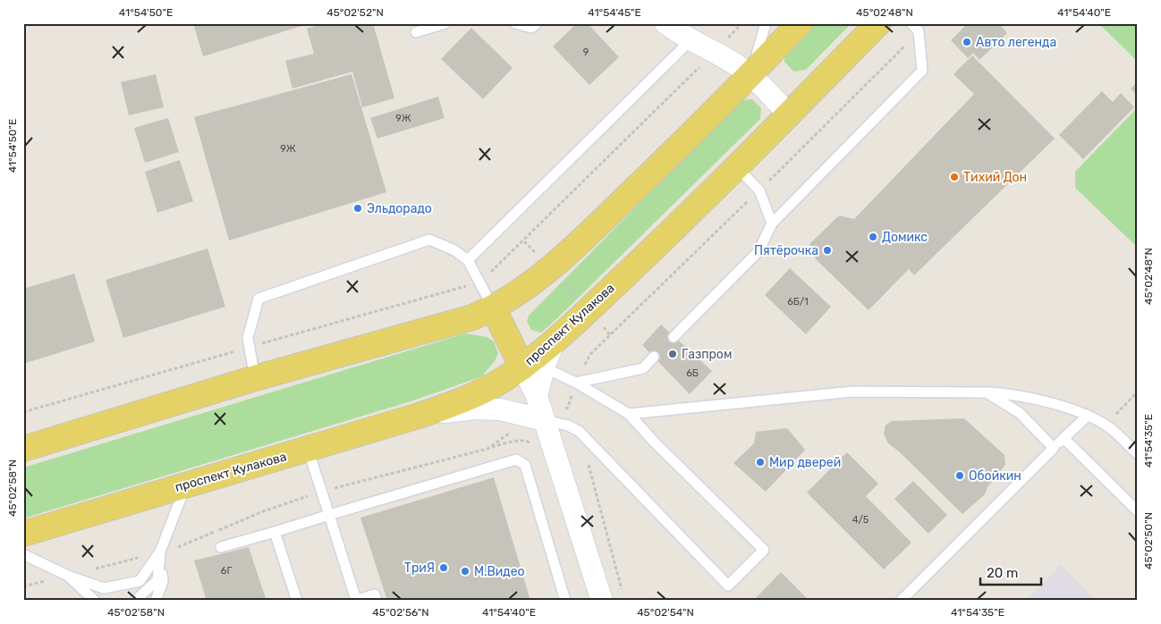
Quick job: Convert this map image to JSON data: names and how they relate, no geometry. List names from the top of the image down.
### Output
{
  "streets": {
    "main road": ["проспект Кулакова"]
  },
  "places": [
    "Авто легенда",
    "Тихий Дон",
    "Эльдорадо",
    "Домикс",
    "Пятёрочка",
    "Газпром",
    "Мир дверей",
    "Обойкин",
    "ТриЯ",
    "М.Видео"
  ],
  "house_numbers": [
    "9",
    "9Ж",
    "9Ж",
    "6Б/1",
    "6Б",
    "4/5",
    "6Г"
  ],
  "scale_bar": "20 m",
  "coordinates": [
    "41°54'50\"E",
    "45°02'52\"N",
    "41°54'45\"E",
    "45°02'48\"N",
    "41°54'40\"E",
    "41°54'35\"E",
    "45°02'58\"N",
    "45°02'50\"N",
    "45°02'56\"N",
    "45°02'54\"N"
  ]
}
